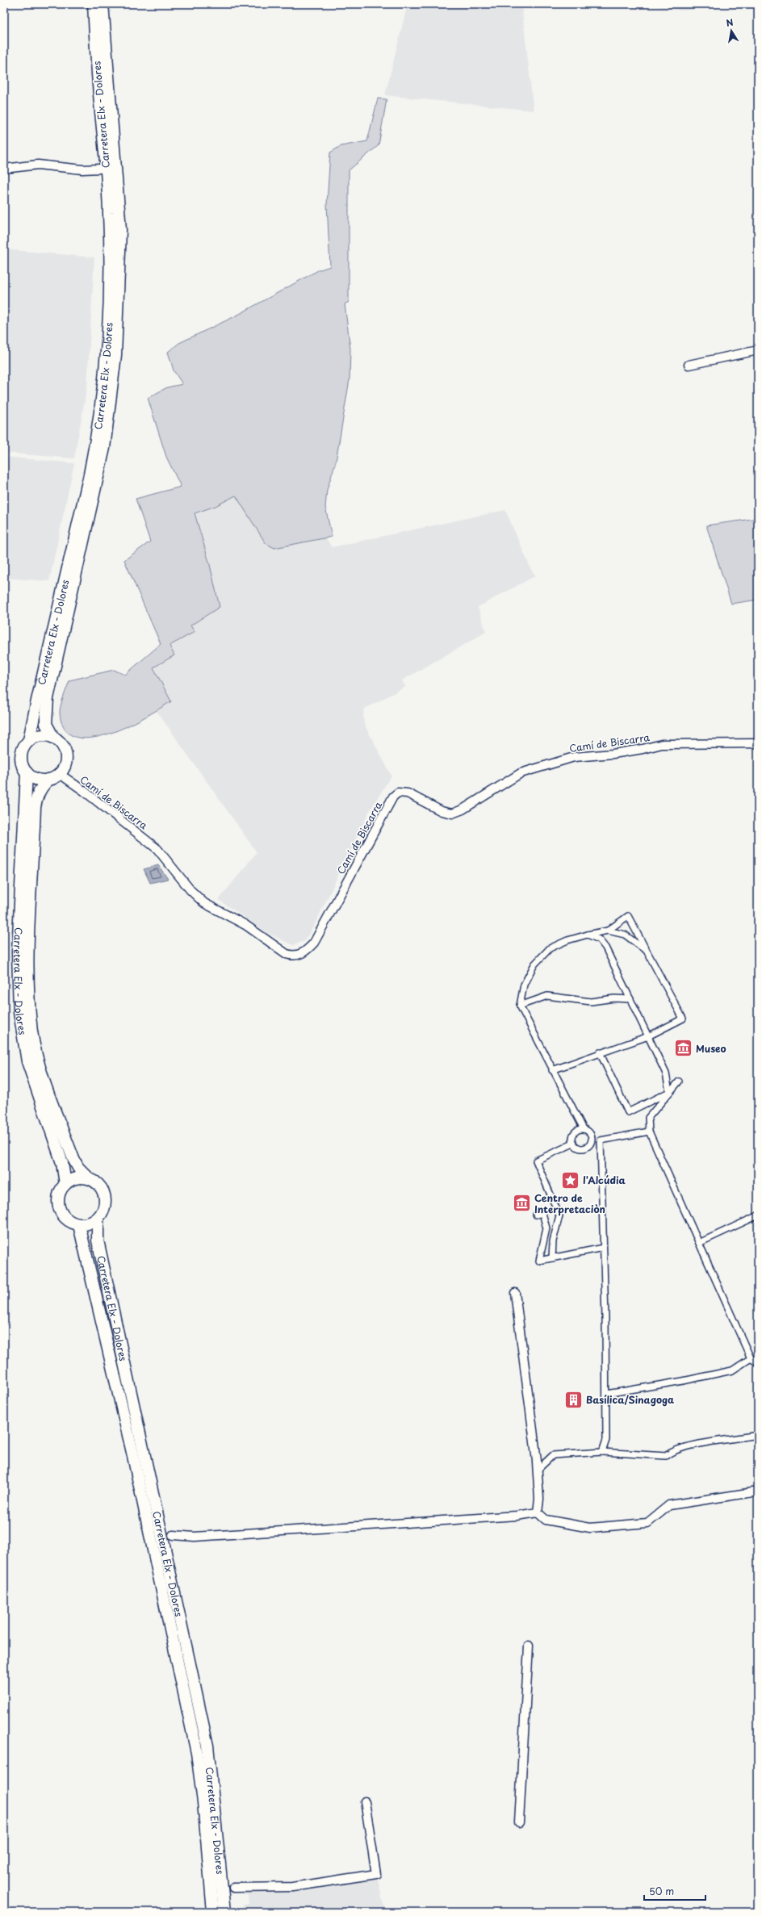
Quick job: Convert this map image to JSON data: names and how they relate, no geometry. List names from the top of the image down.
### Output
{
  "streets": {
    "main road": ["Carretera Elx - Dolores"],
    "street": ["Camí de Biscarra"]
  },
  "crossings": [
    ["Carretera Elx - Dolores", "Camí de Biscarra"]
  ],
  "places": {
    "museum": ["Museo", "Centro de Interpretaciòn"],
    "place": ["l'Alcúdia"],
    "building": ["Basílica/Sinagoga"]
  },
  "scale_bar": "50 m",
  "north": "top"
}
